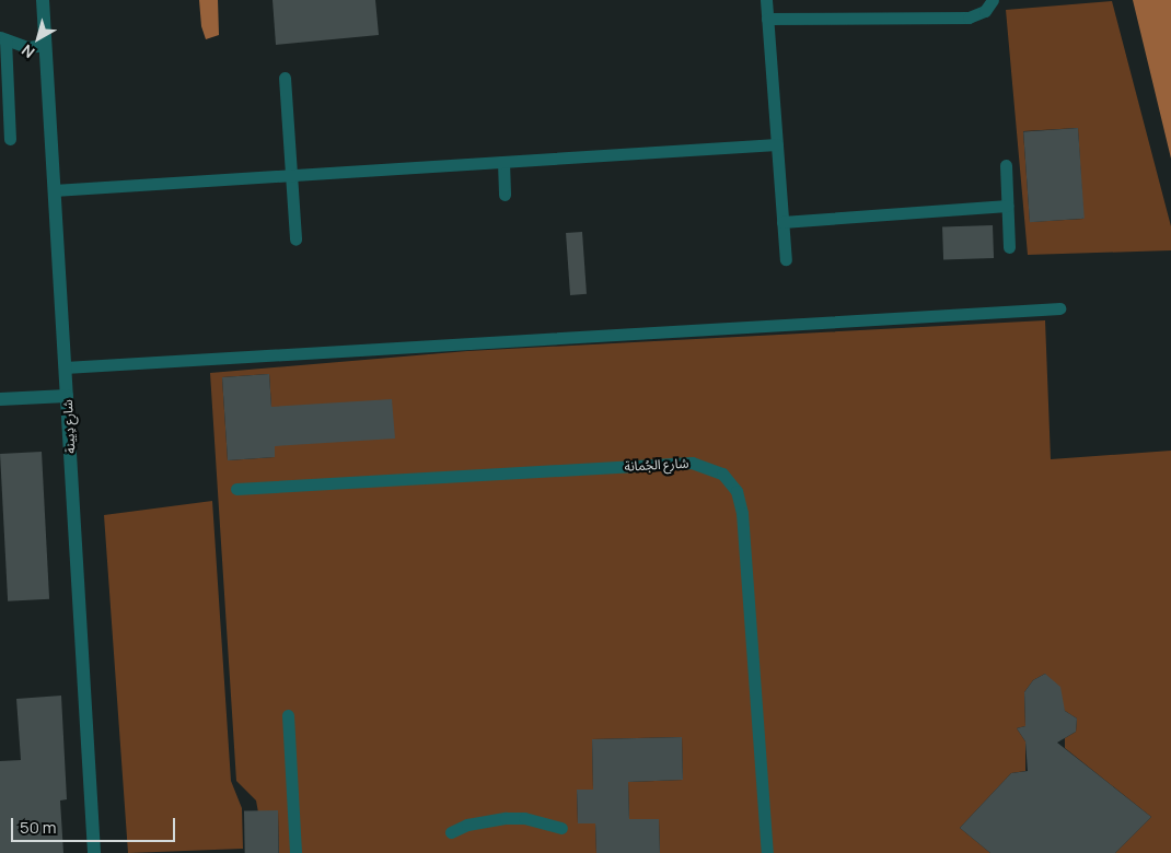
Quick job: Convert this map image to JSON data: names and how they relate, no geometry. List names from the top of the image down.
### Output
{
  "streets": {
    "street": ["شارع دِيينة"],
    "lane": ["شارع الجُمانة"]
  },
  "scale_bar": "50 m",
  "north": "bottom left"
}
